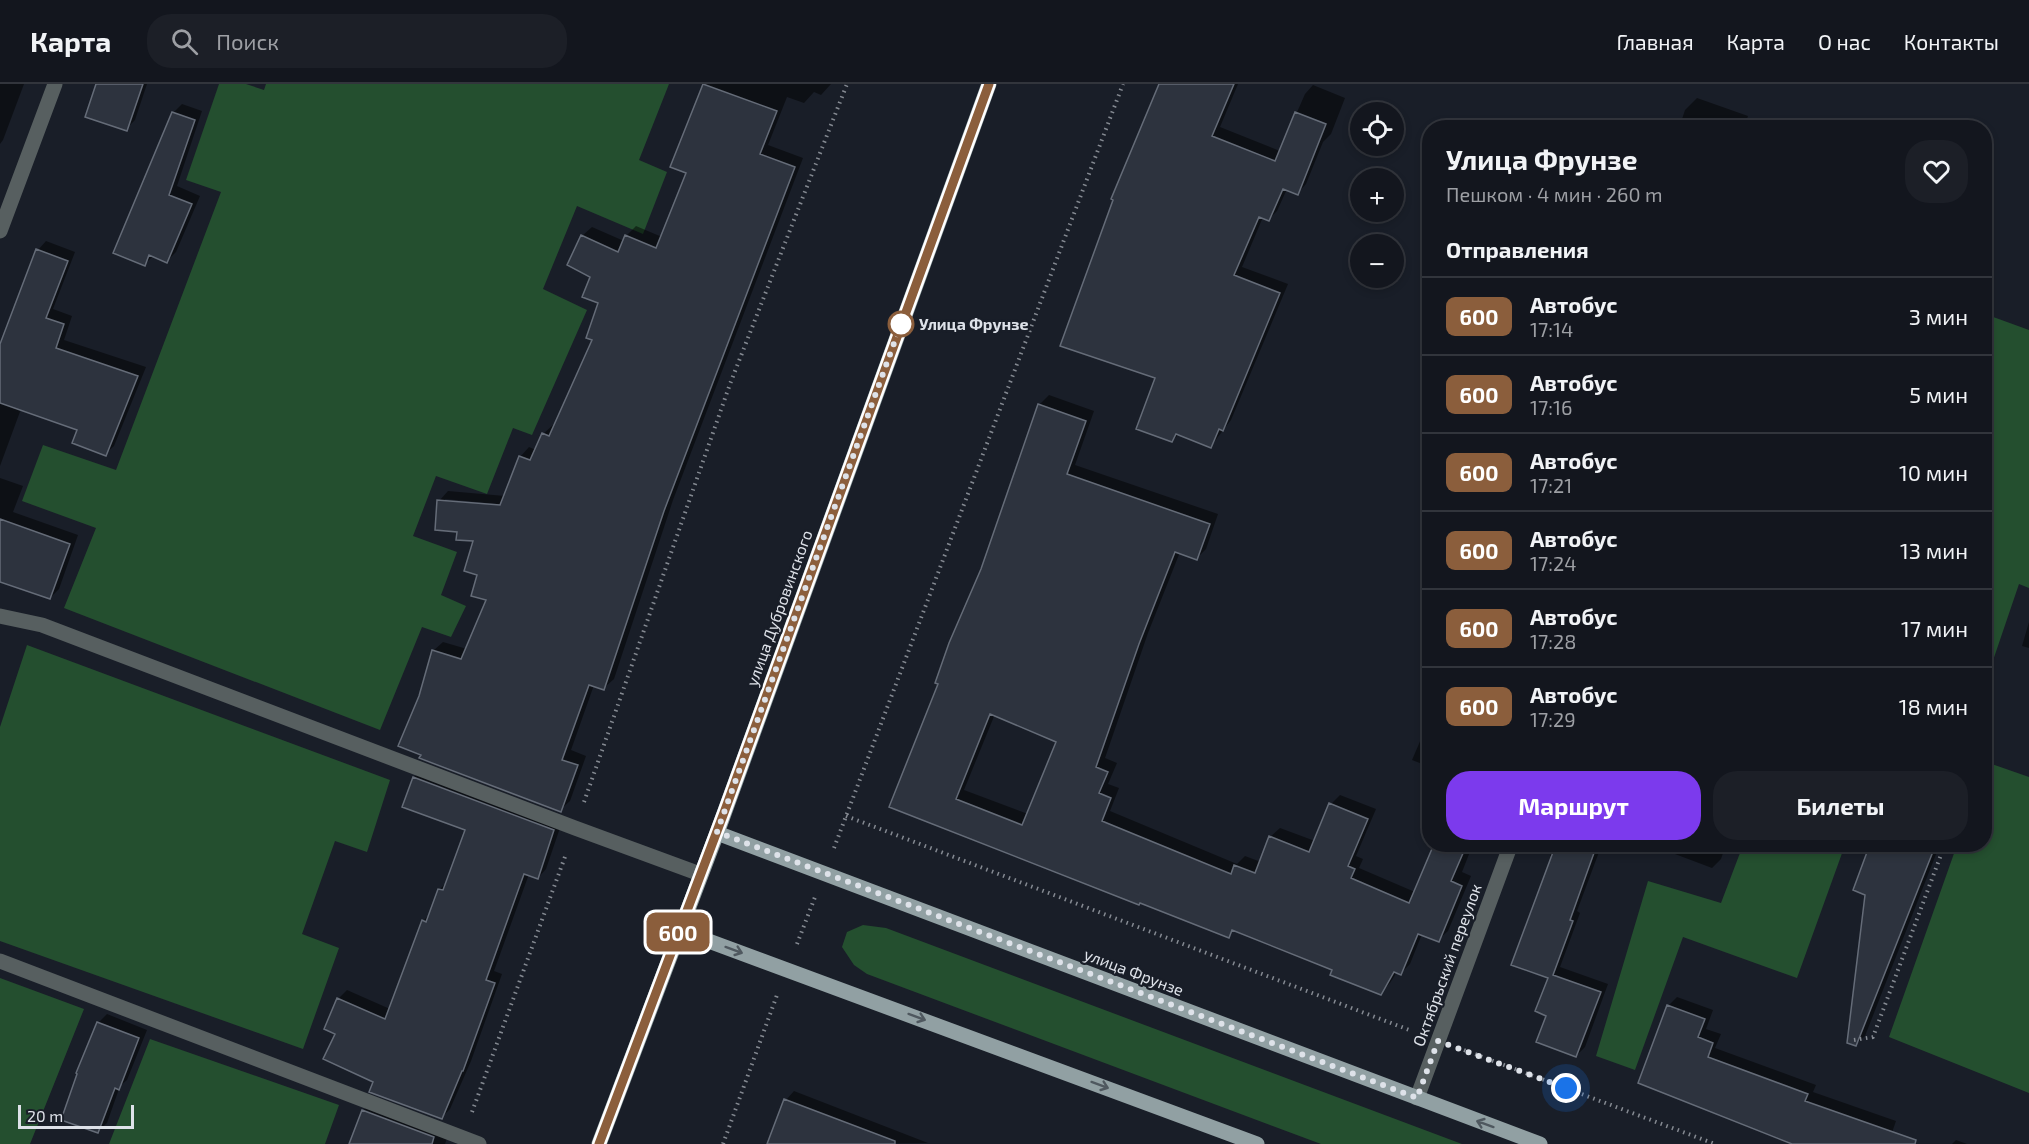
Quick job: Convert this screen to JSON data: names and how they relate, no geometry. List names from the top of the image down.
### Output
{
  "streets": {
    "main road": ["улица Дубровинского", "улица Фрунзе"],
    "street": ["Октябрьский переулок"]
  },
  "crossings": [
    ["улица Дубровинского", "улица Фрунзе"],
    ["Октябрьский переулок", "улица Фрунзе"]
  ],
  "places": ["Улица Фрунзе"],
  "lines": ["bus line 600"],
  "scale_bar": "20 m",
  "page": {
    "header": "Карта",
    "search": "Поиск",
    "nav": [
      "Главная",
      "Карта",
      "О нас",
      "Контакты"
    ],
    "on_map": "600",
    "map_buttons": ["+", "−"],
    "heading": [
      ["Улица Фрунзе", "Пешком · 4 мин · 260 m"],
      "Отправления"
    ],
    "list": [
      {
        "mark": "600",
        "name": "Автобус",
        "note": "17:14",
        "value": "3 мин"
      },
      {
        "mark": "600",
        "name": "Автобус",
        "note": "17:16",
        "value": "5 мин"
      },
      {
        "mark": "600",
        "name": "Автобус",
        "note": "17:21",
        "value": "10 мин"
      },
      {
        "mark": "600",
        "name": "Автобус",
        "note": "17:24",
        "value": "13 мин"
      },
      {
        "mark": "600",
        "name": "Автобус",
        "note": "17:28",
        "value": "17 мин"
      },
      {
        "mark": "600",
        "name": "Автобус",
        "note": "17:29",
        "value": "18 мин"
      }
    ],
    "buttons": ["Маршрут", "Билеты"],
    "scale": "20 m"
  }
}
